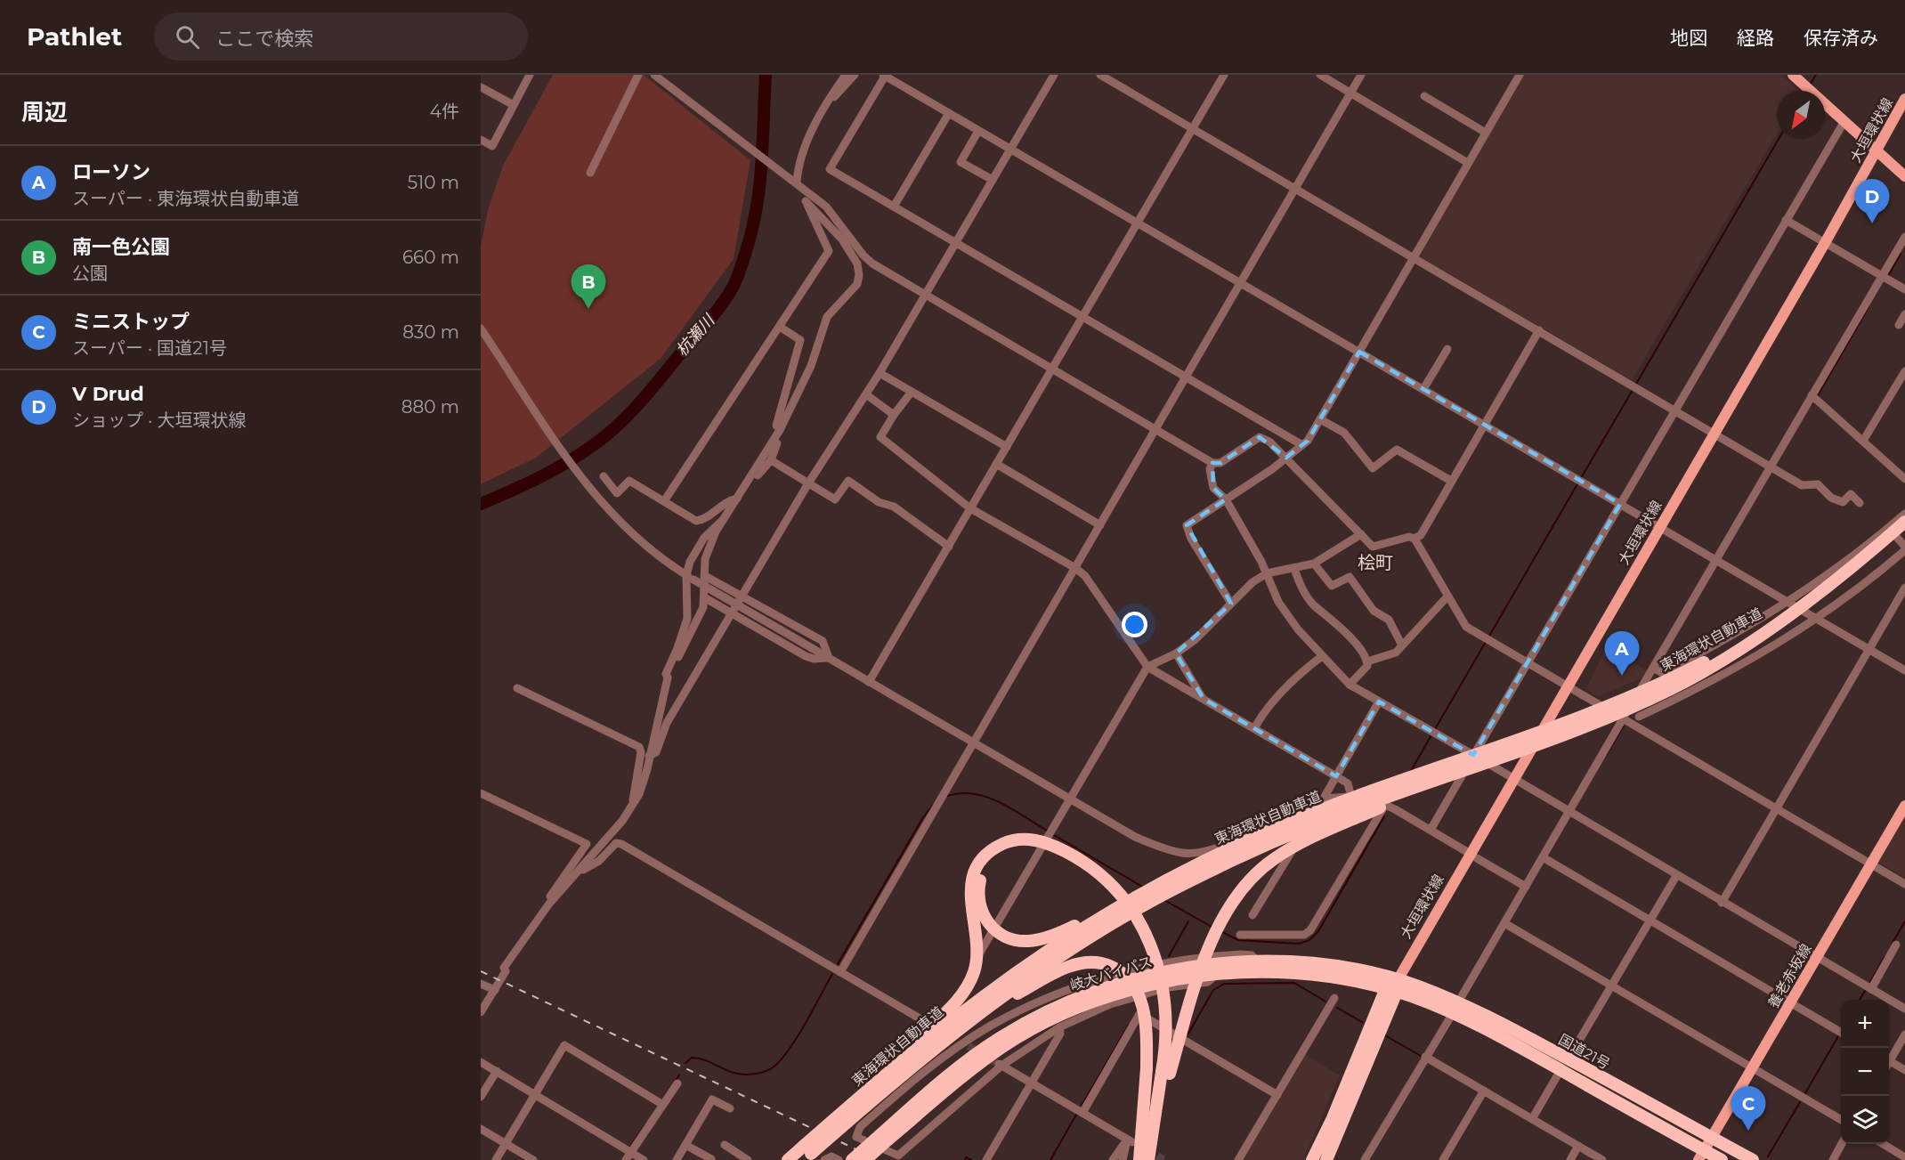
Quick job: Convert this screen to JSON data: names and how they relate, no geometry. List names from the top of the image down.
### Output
{
  "streets": {
    "highway": ["東海環状自動車道", "岐大バイパス", "国道21号"],
    "main road": ["大垣環状線", "養老赤坂線"]
  },
  "crossings": [
    ["大垣環状線", "岐大バイパス"],
    ["大垣環状線", "国道21号"],
    ["岐大バイパス", "国道21号"],
    ["養老赤坂線", "国道21号"]
  ],
  "districts": ["桧町"],
  "water": ["杭瀬川"],
  "north": "bottom left",
  "page": {
    "header": "Pathlet",
    "search": "ここで検索",
    "nav": ["地図", "経路", "保存済み"],
    "heading": ["周辺", "4件"],
    "list": [
      {
        "mark": "A",
        "name": "ローソン",
        "note": "スーパー · 東海環状自動車道",
        "value": "510 m"
      },
      {
        "mark": "B",
        "name": "南一色公園",
        "note": "公園",
        "value": "660 m"
      },
      {
        "mark": "C",
        "name": "ミニストップ",
        "note": "スーパー · 国道21号",
        "value": "830 m"
      },
      {
        "mark": "D",
        "name": "V Drud",
        "note": "ショップ · 大垣環状線",
        "value": "880 m"
      }
    ],
    "pins": [
      "D",
      "B",
      "A",
      "C"
    ],
    "map_buttons": ["+", "−"]
  }
}
